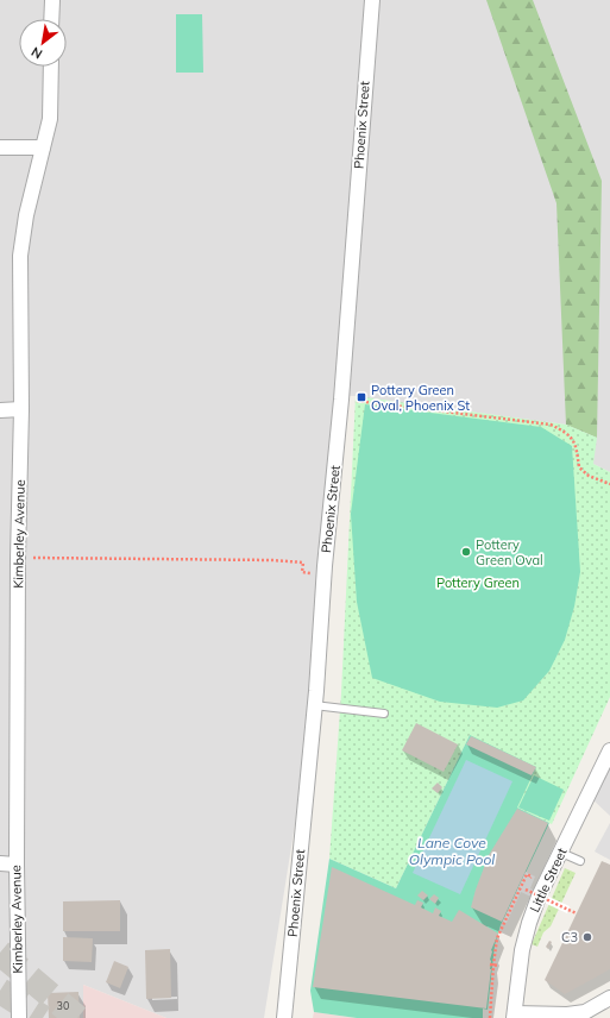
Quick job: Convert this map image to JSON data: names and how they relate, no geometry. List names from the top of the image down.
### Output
{
  "streets": {
    "street": ["Phoenix Street", "Kimberley Avenue", "Little Street"]
  },
  "water": ["Lane Cove Olympic Pool"],
  "parks": ["Pottery Green"],
  "places": {
    "transit": ["Pottery Green Oval, Phoenix St"],
    "other": ["Pottery Green Oval", "C3"]
  },
  "house_numbers": ["30"],
  "north": "bottom left"
}
